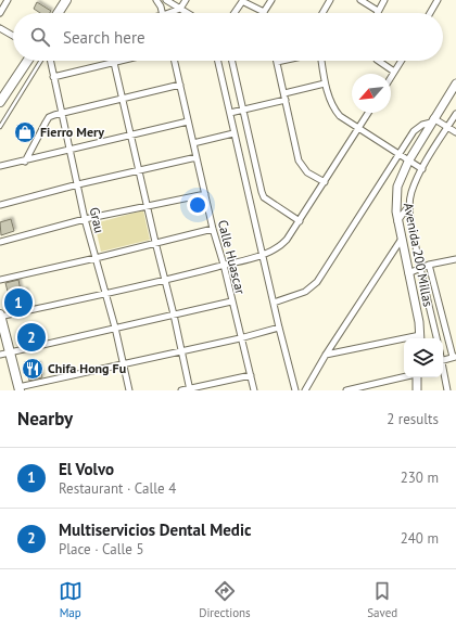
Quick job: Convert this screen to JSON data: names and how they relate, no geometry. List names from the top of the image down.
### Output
{
  "streets": {
    "main road": ["Avenida 200 Millas"],
    "street": ["Grau", "Calle Huascar"]
  },
  "places": {
    "shop": ["Fierro Mery"],
    "restaurant": ["Chifa Hong Fu"]
  },
  "north": "bottom left",
  "page": {
    "search": "Search here",
    "pins": ["1", "2"],
    "heading": ["Nearby", "2 results"],
    "list": [
      {
        "mark": "1",
        "name": "El Volvo",
        "note": "Restaurant · Calle 4",
        "value": "230 m"
      },
      {
        "mark": "2",
        "name": "Multiservicios Dental Medic",
        "note": "Place · Calle 5",
        "value": "240 m"
      }
    ],
    "nav": ["Map", "Directions", "Saved"]
  }
}
